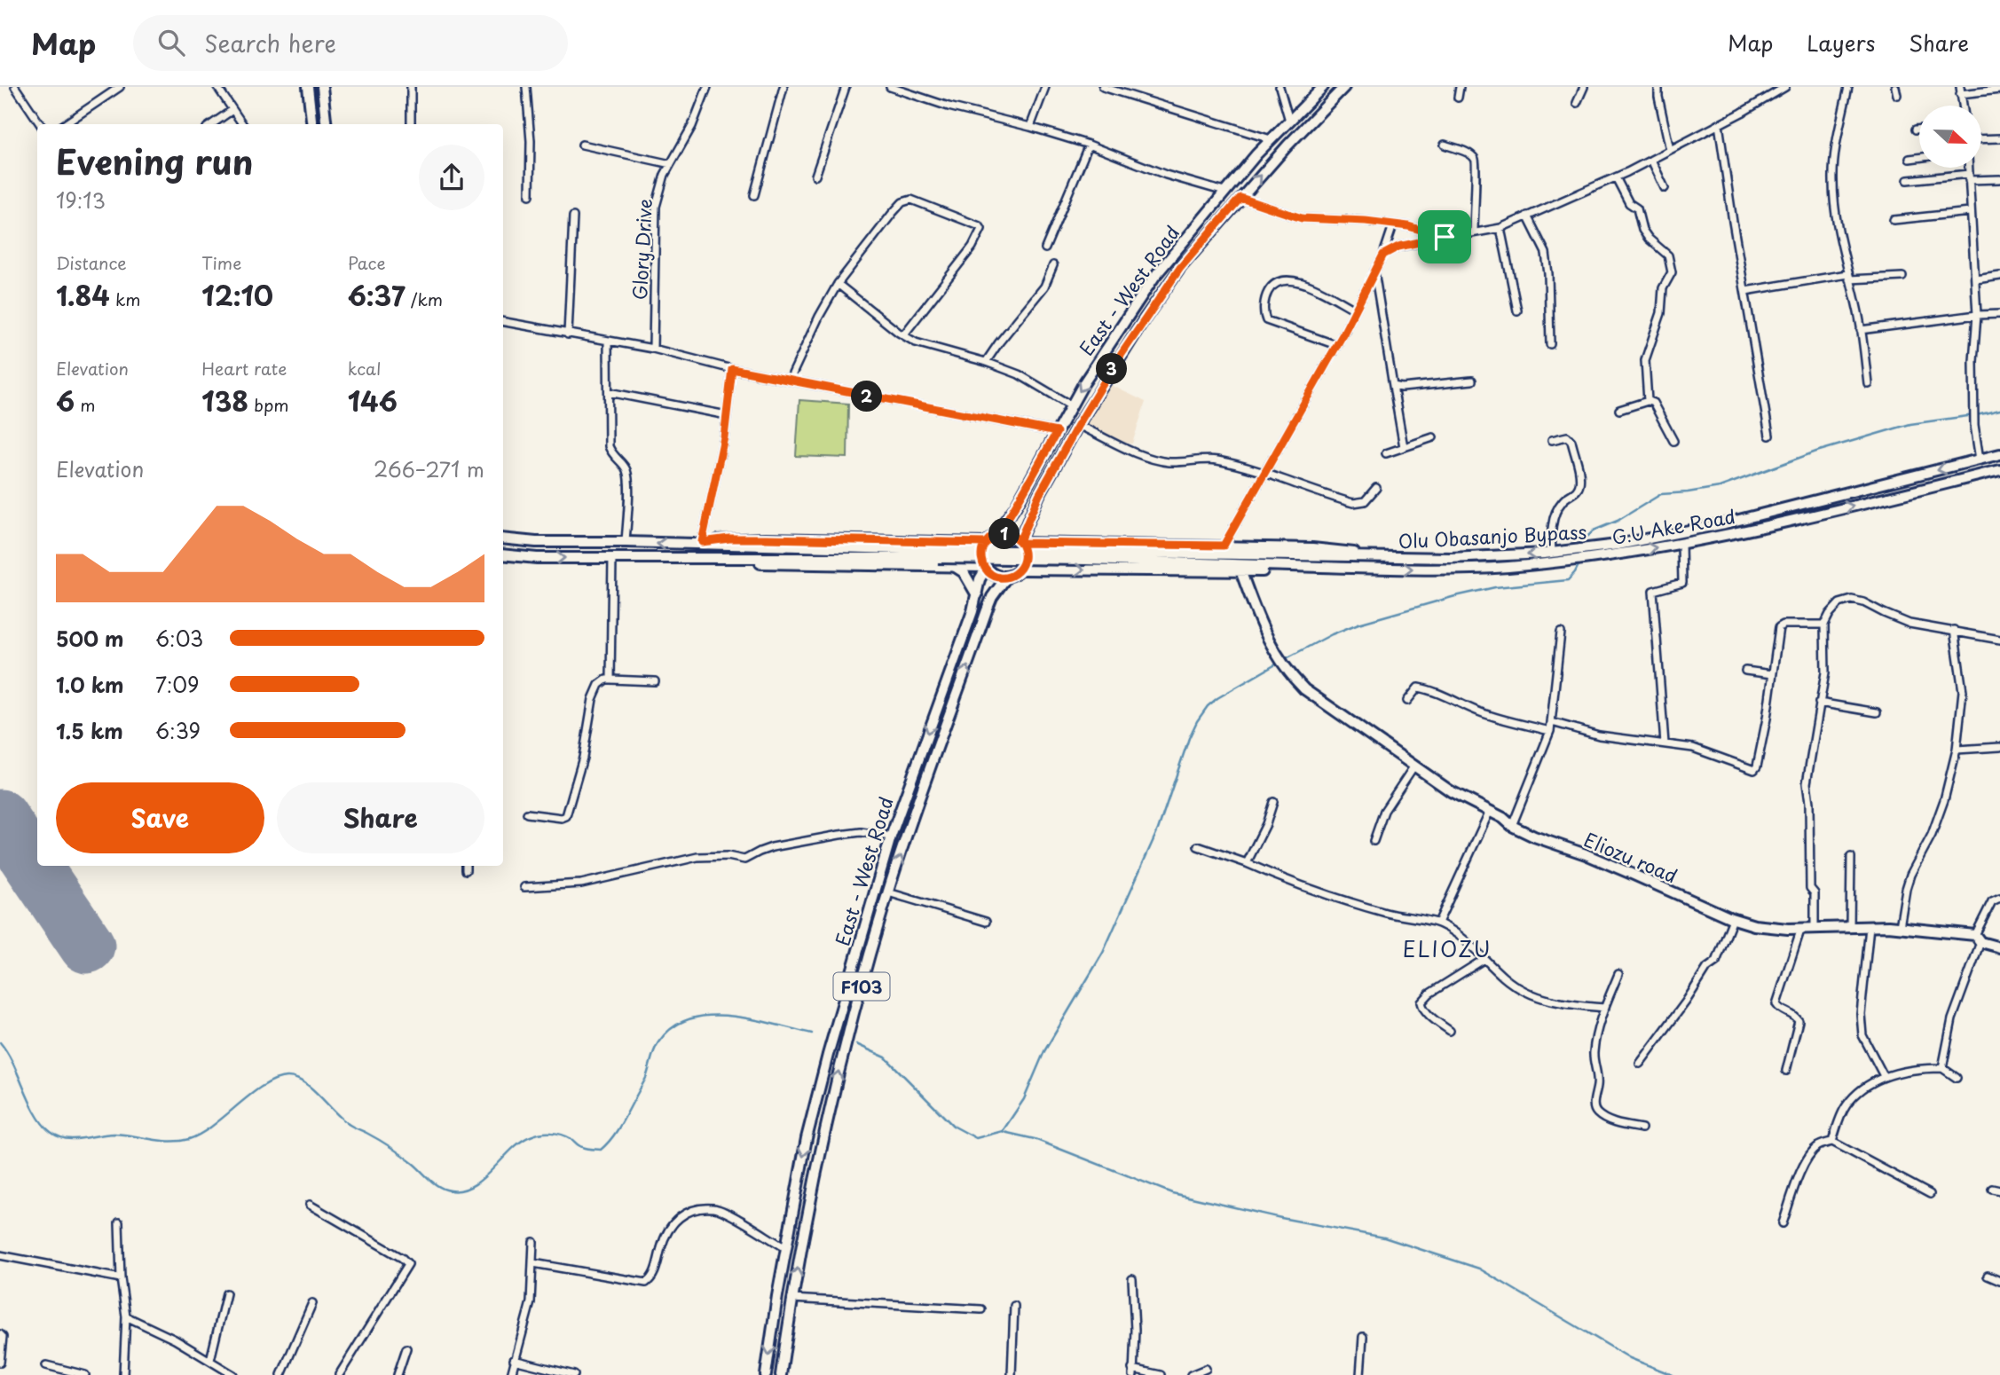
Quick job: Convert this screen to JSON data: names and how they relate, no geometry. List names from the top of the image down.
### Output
{
  "streets": {
    "main road": [
      "East - West Road",
      "G.U Ake Road",
      "Olu Obasanjo Bypass",
      "Eliozu road",
      "F103"
    ],
    "street": ["Glory Drive"]
  },
  "crossings": [
    ["East - West Road", "F103"],
    ["G.U Ake Road", "Olu Obasanjo Bypass"]
  ],
  "one_way": ["G.U Ake Road", "Olu Obasanjo Bypass"],
  "districts": ["ELIOZU"],
  "north": "right",
  "page": {
    "header": "Map",
    "search": "Search here",
    "nav": ["Map", "Layers", "Share"],
    "heading": ["Evening run", "19:13"],
    "stats": [
      ["Distance", "1.84 km"],
      ["Time", "12:10"],
      ["Pace", "6:37 /km"],
      ["Elevation", "6 m"],
      ["Heart rate", "138 bpm"],
      ["kcal", "146"]
    ],
    "pins": ["3", "2", "1"],
    "chart": ["Elevation", "266–271 m"],
    "list": [
      {
        "name": "500 m",
        "note": "6:03"
      },
      {
        "name": "1.0 km",
        "note": "7:09"
      },
      {
        "name": "1.5 km",
        "note": "6:39"
      }
    ],
    "buttons": ["Save", "Share"]
  }
}
